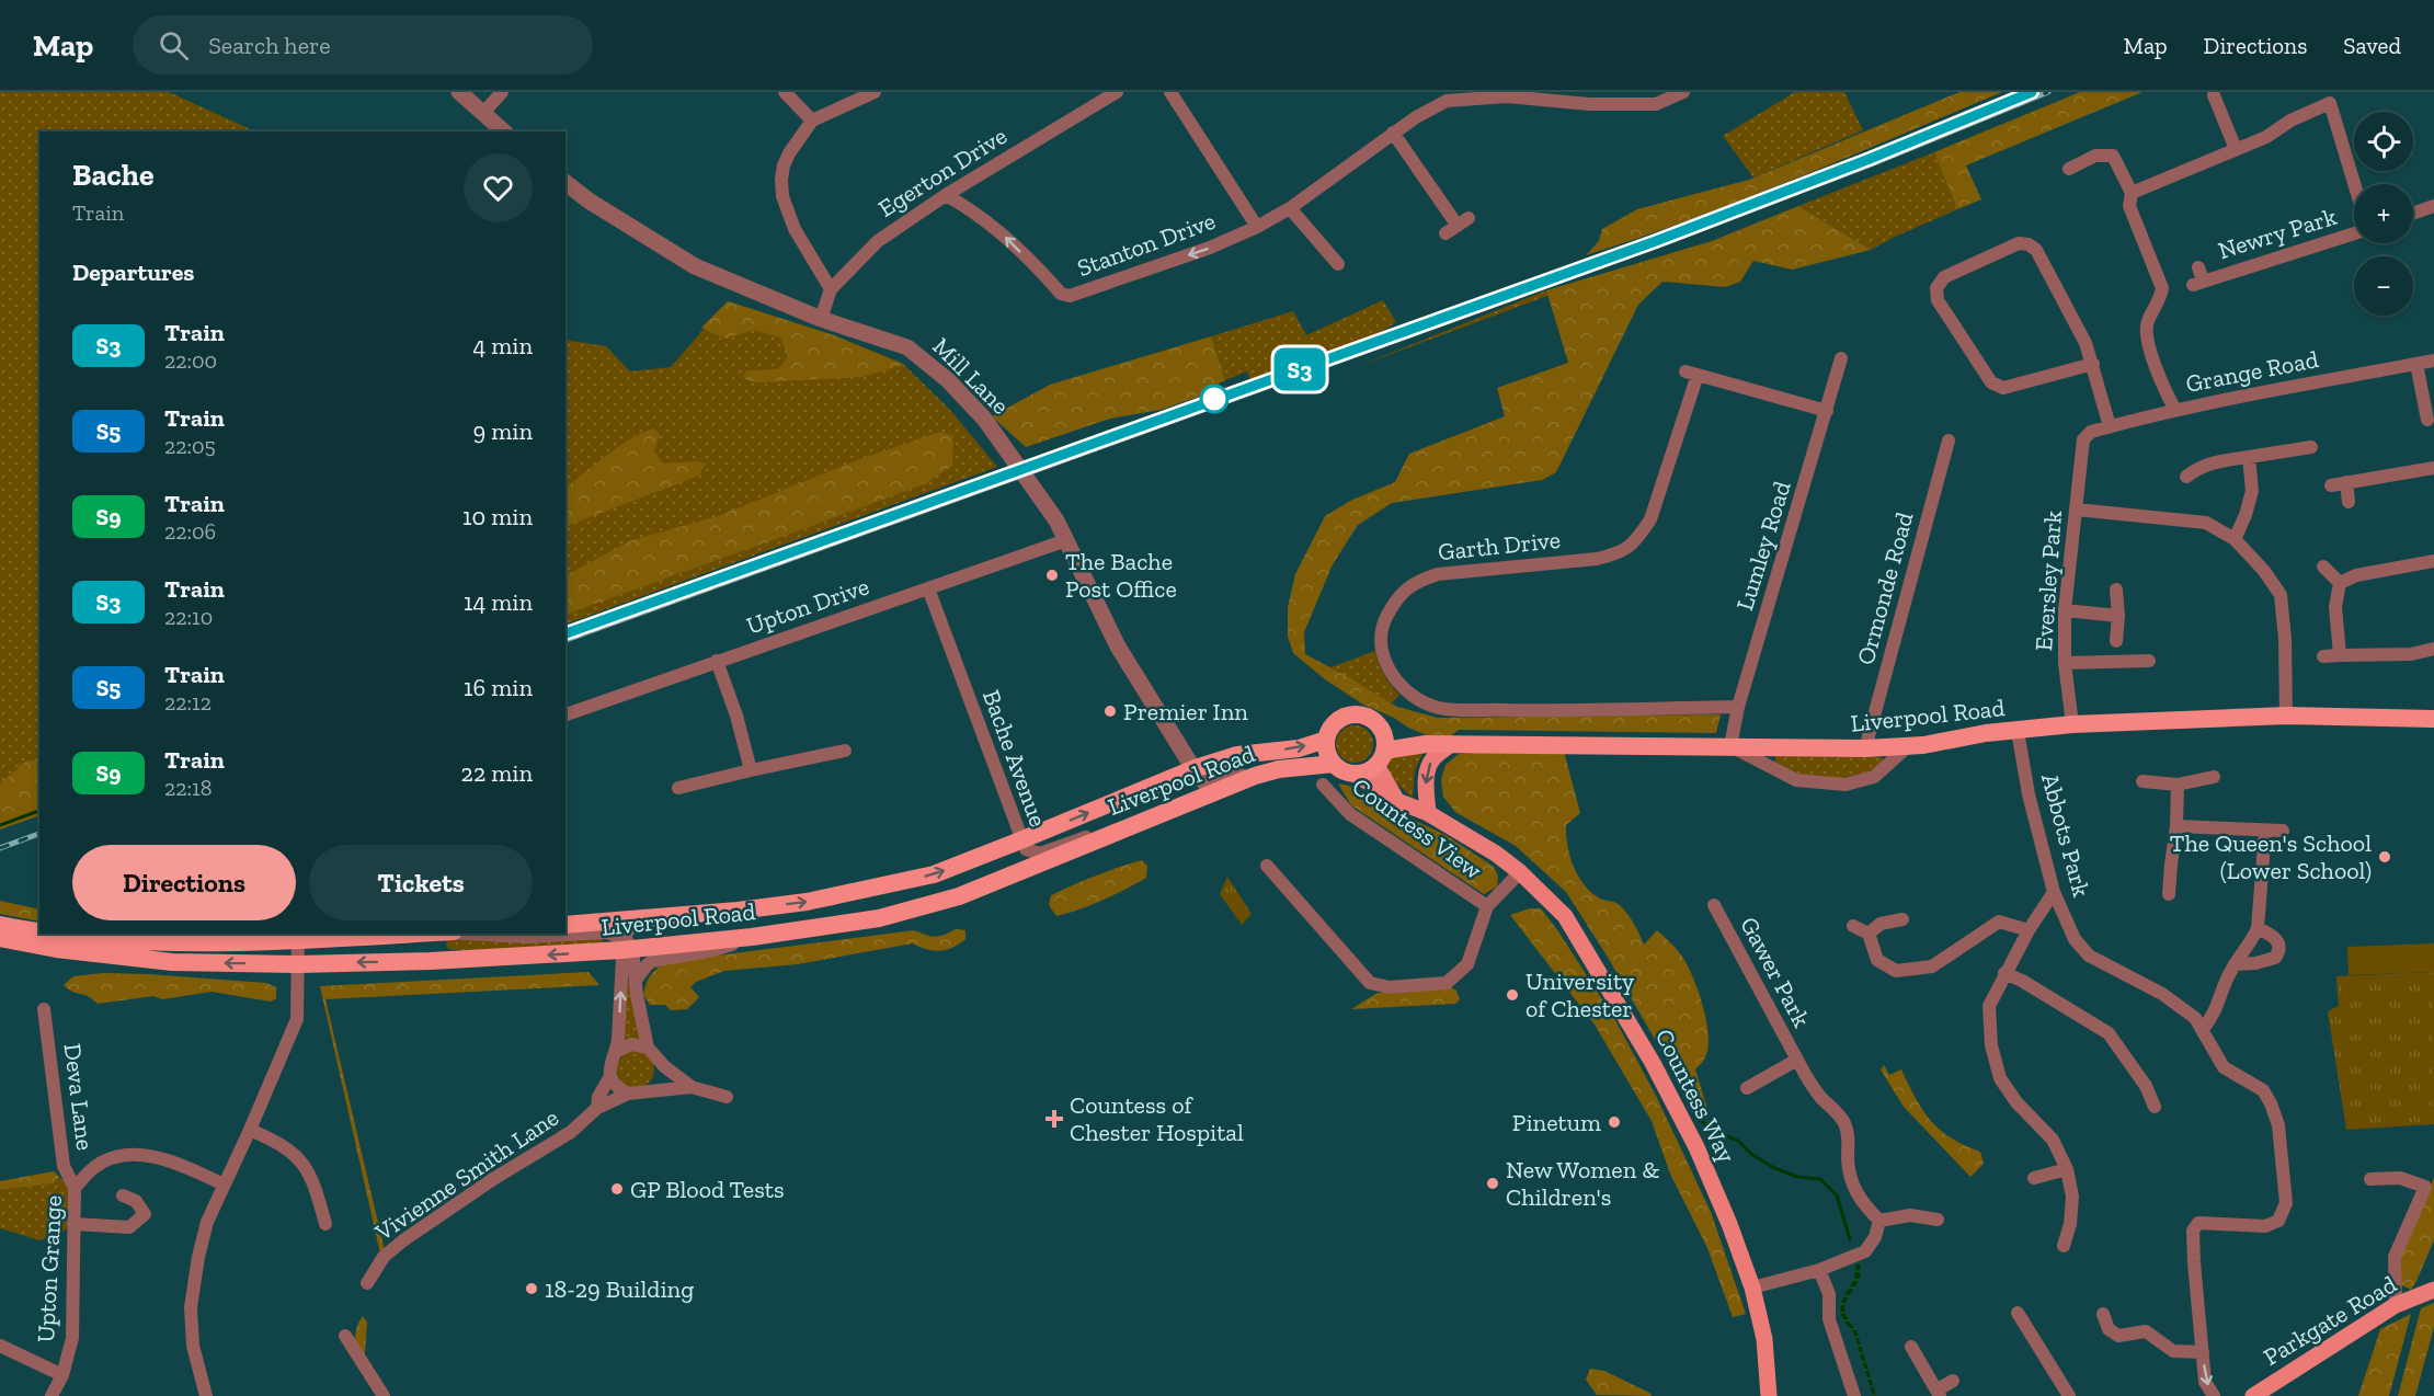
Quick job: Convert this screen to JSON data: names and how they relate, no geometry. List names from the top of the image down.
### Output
{
  "streets": {
    "highway": ["Liverpool Road"],
    "main road": ["Countess Way", "Parkgate Road"],
    "street": [
      "Egerton Drive",
      "Newry Park",
      "Stanton Drive",
      "Grange Road",
      "Mill Lane",
      "Garth Drive",
      "Lumley Road",
      "Eversley Park",
      "Ormonde Road",
      "Upton Drive",
      "Bache Avenue",
      "Countess View",
      "Abbots Park",
      "Gawer Park",
      "Deva Lane",
      "Vivienne Smith Lane",
      "Upton Grange"
    ]
  },
  "crossings": [
    ["Egerton Drive", "Stanton Drive"],
    ["Egerton Drive", "Mill Lane"],
    ["Grange Road", "Eversley Park"],
    ["Mill Lane", "Upton Drive"],
    ["Mill Lane", "Liverpool Road"],
    ["Garth Drive", "Lumley Road"],
    ["Lumley Road", "Liverpool Road"],
    ["Eversley Park", "Liverpool Road"],
    ["Ormonde Road", "Liverpool Road"],
    ["Upton Drive", "Bache Avenue"],
    ["Liverpool Road", "Bache Avenue"],
    ["Liverpool Road", "Abbots Park"],
    ["Liverpool Road", "Countess Way"],
    ["Deva Lane", "Upton Grange"]
  ],
  "one_way": ["Stanton Drive"],
  "places": {
    "other": [
      "The Bache Post Office",
      "Premier Inn",
      "The Queen's School (Lower School)",
      "University of Chester",
      "Pinetum",
      "New Women & Children's",
      "GP Blood Tests",
      "18-29 Building"
    ],
    "health": ["Countess of Chester Hospital"]
  },
  "page": {
    "header": "Map",
    "search": "Search here",
    "nav": ["Map", "Directions", "Saved"],
    "on_map": "S3",
    "map_buttons": ["+", "−"],
    "heading": [
      ["Bache", "Train"],
      "Departures"
    ],
    "list": [
      {
        "mark": "S3",
        "name": "Train",
        "note": "22:00",
        "value": "4 min"
      },
      {
        "mark": "S5",
        "name": "Train",
        "note": "22:05",
        "value": "9 min"
      },
      {
        "mark": "S9",
        "name": "Train",
        "note": "22:06",
        "value": "10 min"
      },
      {
        "mark": "S3",
        "name": "Train",
        "note": "22:10",
        "value": "14 min"
      },
      {
        "mark": "S5",
        "name": "Train",
        "note": "22:12",
        "value": "16 min"
      },
      {
        "mark": "S9",
        "name": "Train",
        "note": "22:18",
        "value": "22 min"
      }
    ],
    "buttons": ["Directions", "Tickets"]
  }
}
